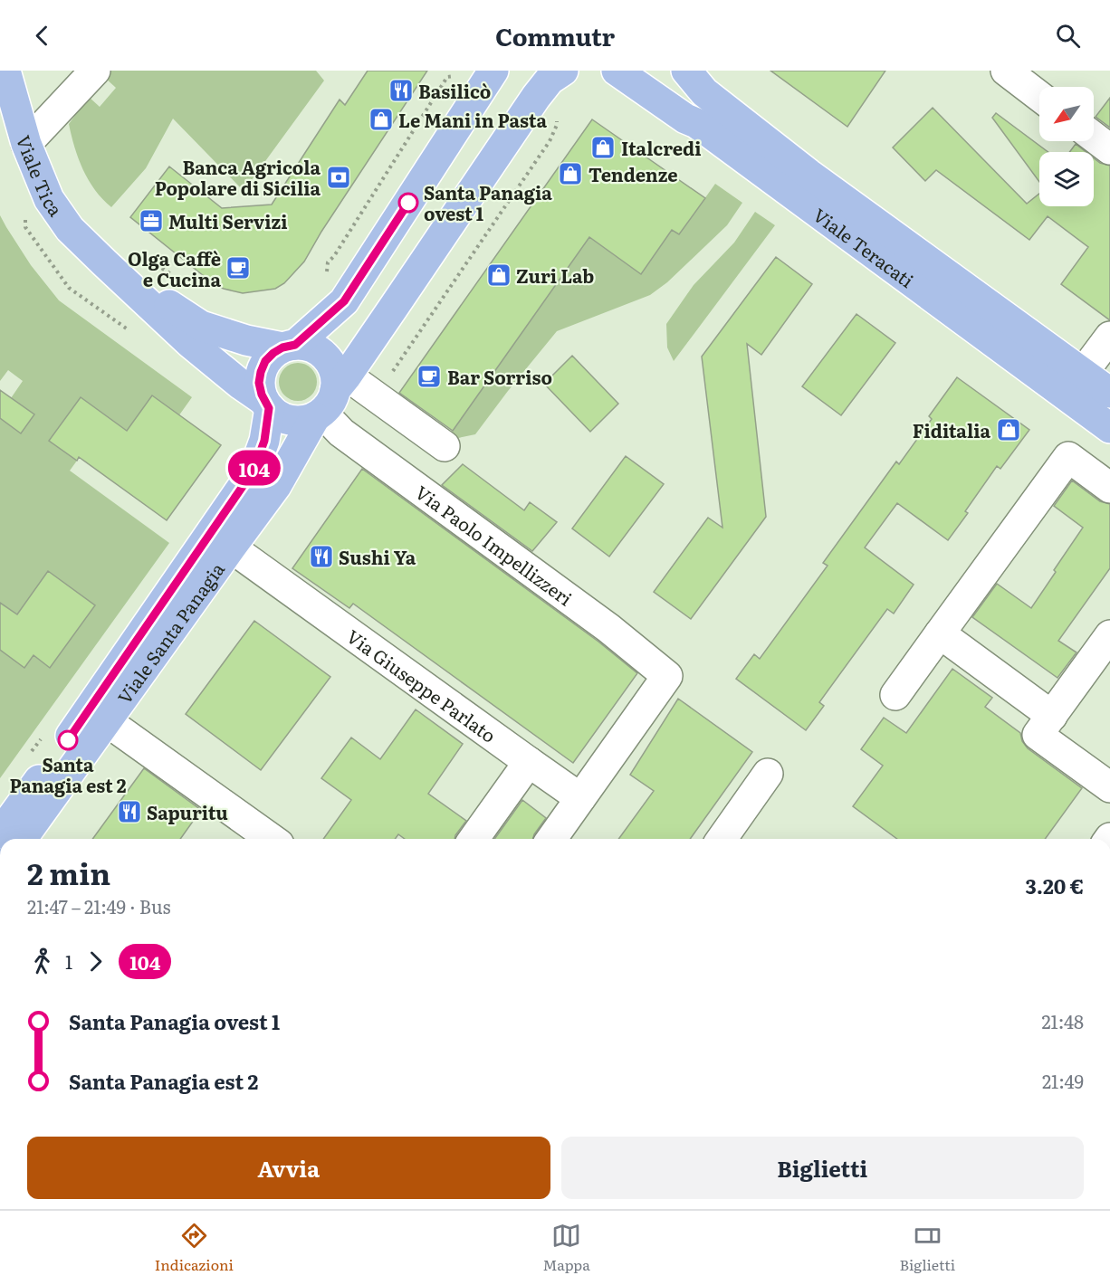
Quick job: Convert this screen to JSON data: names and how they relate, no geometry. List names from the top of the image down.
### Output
{
  "streets": {
    "main road": ["Viale Tica", "Viale Teracati", "Viale Santa Panagia"],
    "street": ["Via Paolo Impellizzeri", "Via Giuseppe Parlato"]
  },
  "crossings": [
    ["Via Paolo Impellizzeri", "Viale Santa Panagia"],
    ["Via Paolo Impellizzeri", "Via Giuseppe Parlato"],
    ["Viale Santa Panagia", "Via Giuseppe Parlato"]
  ],
  "places": {
    "restaurant": ["Basilicò", "Sushi Ya", "Sapuritu"],
    "shop": [
      "Le Mani in Pasta",
      "Italcredi",
      "Tendenze",
      "Zuri Lab",
      "Fiditalia"
    ],
    "bank": ["Banca Agricola Popolare di Sicilia"],
    "other": ["Santa Panagia ovest 1", "Santa Panagia est 2"],
    "office": ["Multi Servizi"],
    "cafe": ["Olga Caffè e Cucina", "Bar Sorriso"]
  },
  "lines": ["bus line 104"],
  "north": "bottom left",
  "page": {
    "header": "Commutr",
    "on_map": "104",
    "heading": ["2 min", "21:47 – 21:49 · Bus", "3.20 €"],
    "legs": ["1", "104"],
    "list": [
      {
        "name": "Santa Panagia ovest 1",
        "value": "21:48"
      },
      {
        "name": "Santa Panagia est 2",
        "value": "21:49"
      }
    ],
    "buttons": ["Avvia", "Biglietti"],
    "tabs": ["Indicazioni", "Mappa", "Biglietti"]
  }
}
